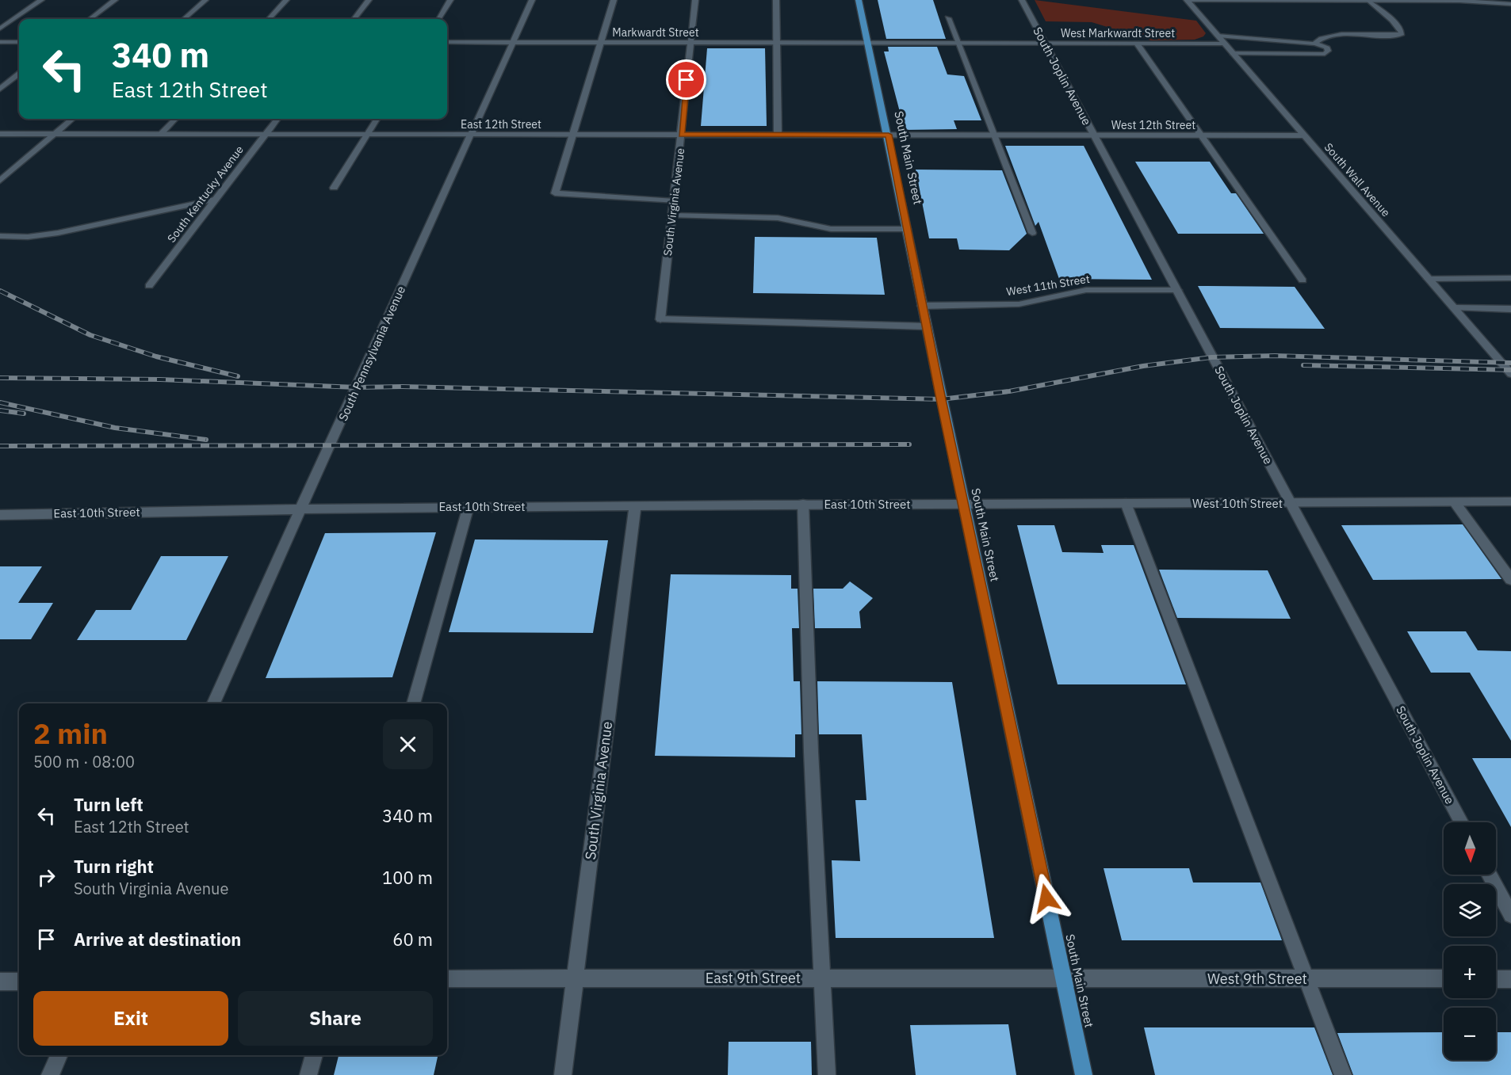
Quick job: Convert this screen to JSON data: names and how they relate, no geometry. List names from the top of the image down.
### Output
{
  "streets": {
    "main road": ["South Main Street"],
    "street": [
      "Markwardt Street",
      "West Markwardt Street",
      "South Joplin Avenue",
      "East 12th Street",
      "West 12th Street",
      "South Wall Avenue",
      "South Kentucky Avenue",
      "South Virginia Avenue",
      "West 11th Street",
      "South Pennsylvania Avenue",
      "West 10th Street",
      "East 10th Street",
      "East 9th Street",
      "West 9th Street"
    ]
  },
  "crossings": [
    ["Markwardt Street", "West Markwardt Street"],
    ["Markwardt Street", "South Main Street"],
    ["Markwardt Street", "South Virginia Avenue"],
    ["Markwardt Street", "South Pennsylvania Avenue"],
    ["West Markwardt Street", "South Joplin Avenue"],
    ["West Markwardt Street", "South Main Street"],
    ["West Markwardt Street", "South Wall Avenue"],
    ["South Joplin Avenue", "West 12th Street"],
    ["South Joplin Avenue", "West 11th Street"],
    ["South Joplin Avenue", "West 10th Street"],
    ["East 12th Street", "West 12th Street"],
    ["East 12th Street", "South Main Street"],
    ["East 12th Street", "South Kentucky Avenue"],
    ["East 12th Street", "South Virginia Avenue"],
    ["East 12th Street", "South Pennsylvania Avenue"],
    ["West 12th Street", "South Main Street"],
    ["West 12th Street", "South Wall Avenue"],
    ["South Main Street", "South Virginia Avenue"],
    ["South Main Street", "West 11th Street"],
    ["South Main Street", "West 10th Street"],
    ["South Main Street", "East 10th Street"],
    ["South Main Street", "East 9th Street"],
    ["South Main Street", "West 9th Street"],
    ["South Virginia Avenue", "East 10th Street"],
    ["South Virginia Avenue", "East 9th Street"],
    ["South Pennsylvania Avenue", "East 10th Street"],
    ["West 10th Street", "East 10th Street"],
    ["East 9th Street", "West 9th Street"]
  ],
  "north": "bottom",
  "page": {
    "turn": ["340 m", "East 12th Street"],
    "heading": ["2 min", "500 m · 08:00"],
    "list": [
      {
        "name": "Turn left",
        "note": "East 12th Street",
        "value": "340 m"
      },
      {
        "name": "Turn right",
        "note": "South Virginia Avenue",
        "value": "100 m"
      },
      {
        "name": "Arrive at destination",
        "value": "60 m"
      }
    ],
    "map_buttons": ["+", "−"],
    "buttons": ["Exit", "Share"]
  }
}
